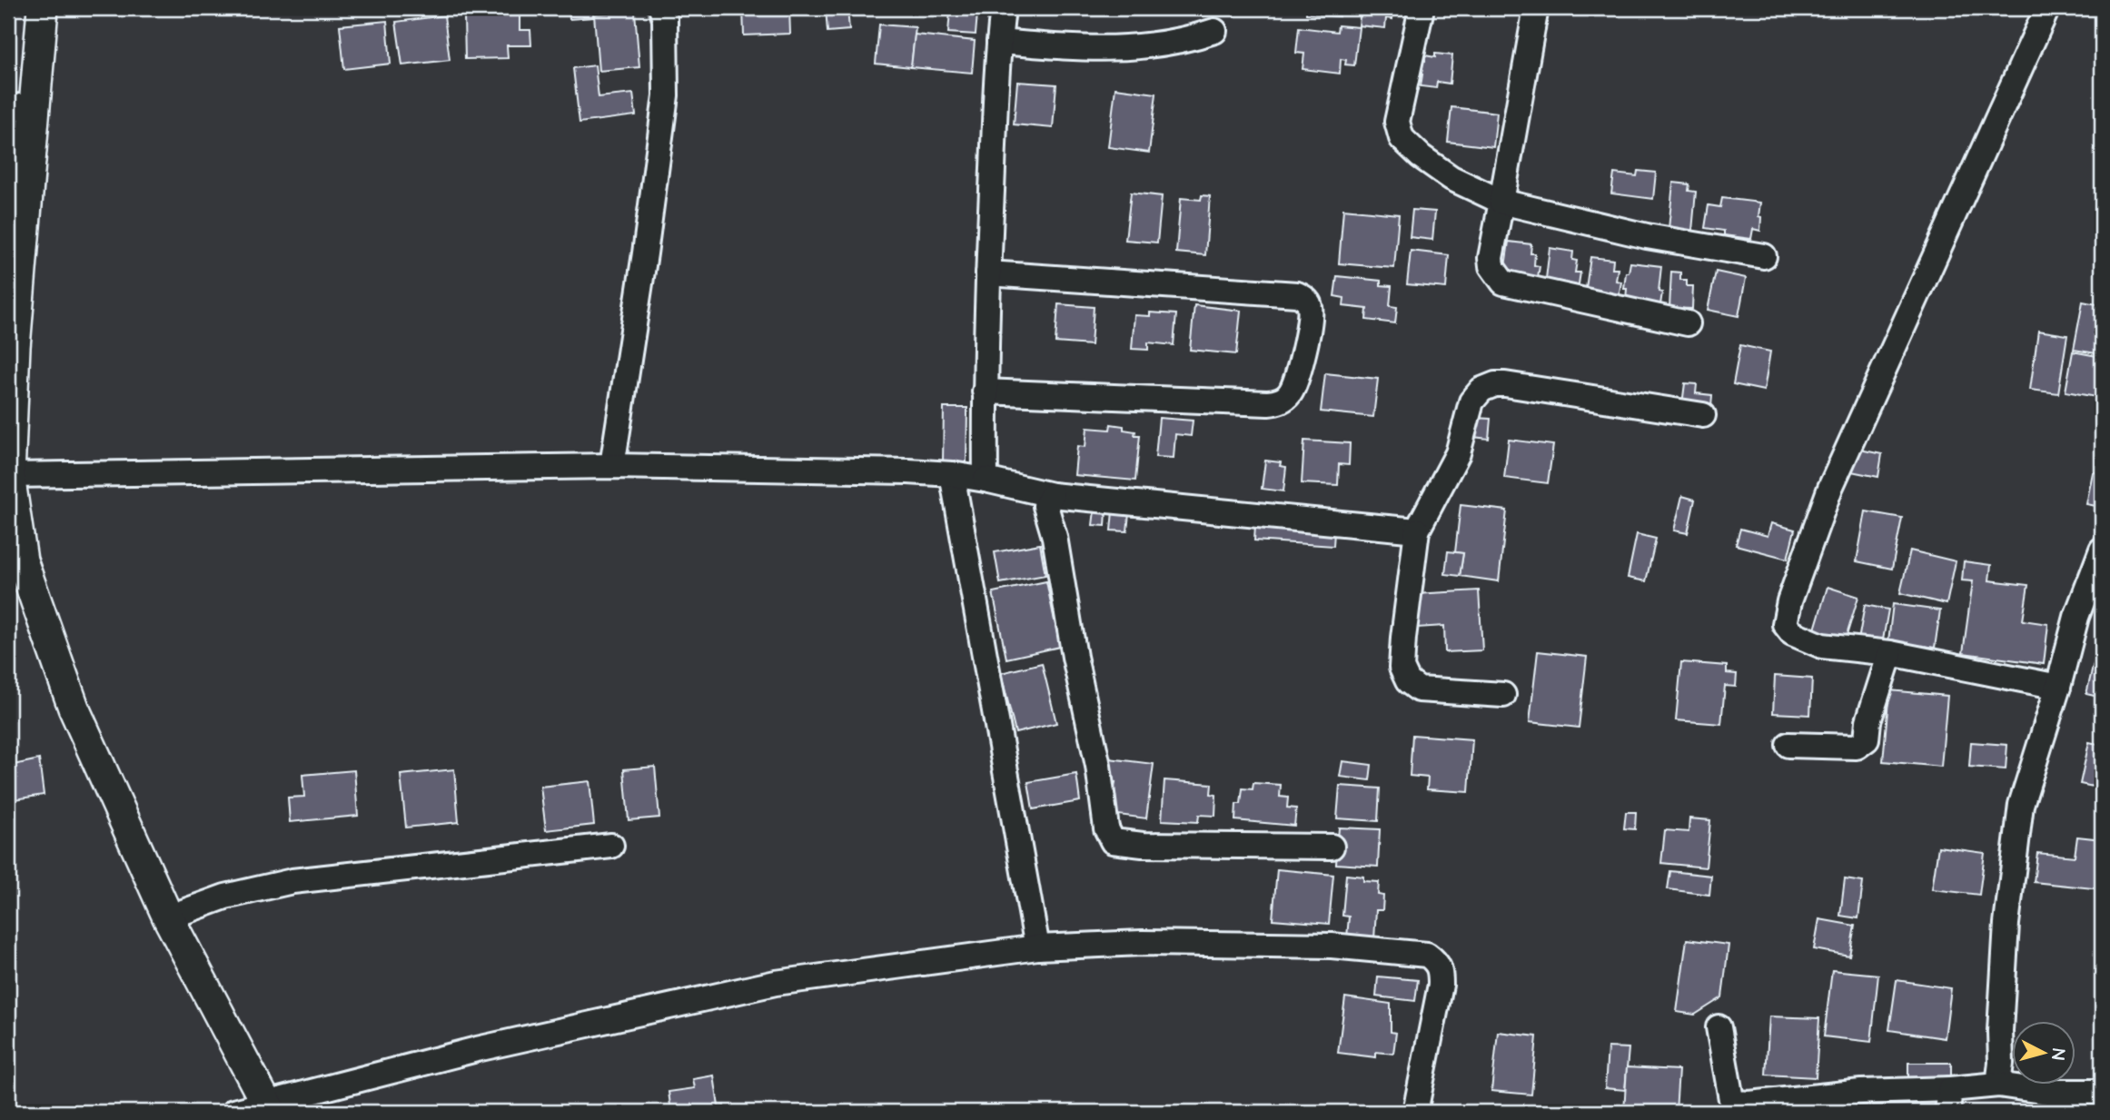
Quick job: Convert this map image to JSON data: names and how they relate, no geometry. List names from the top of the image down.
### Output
{
  "north": "right"
}
